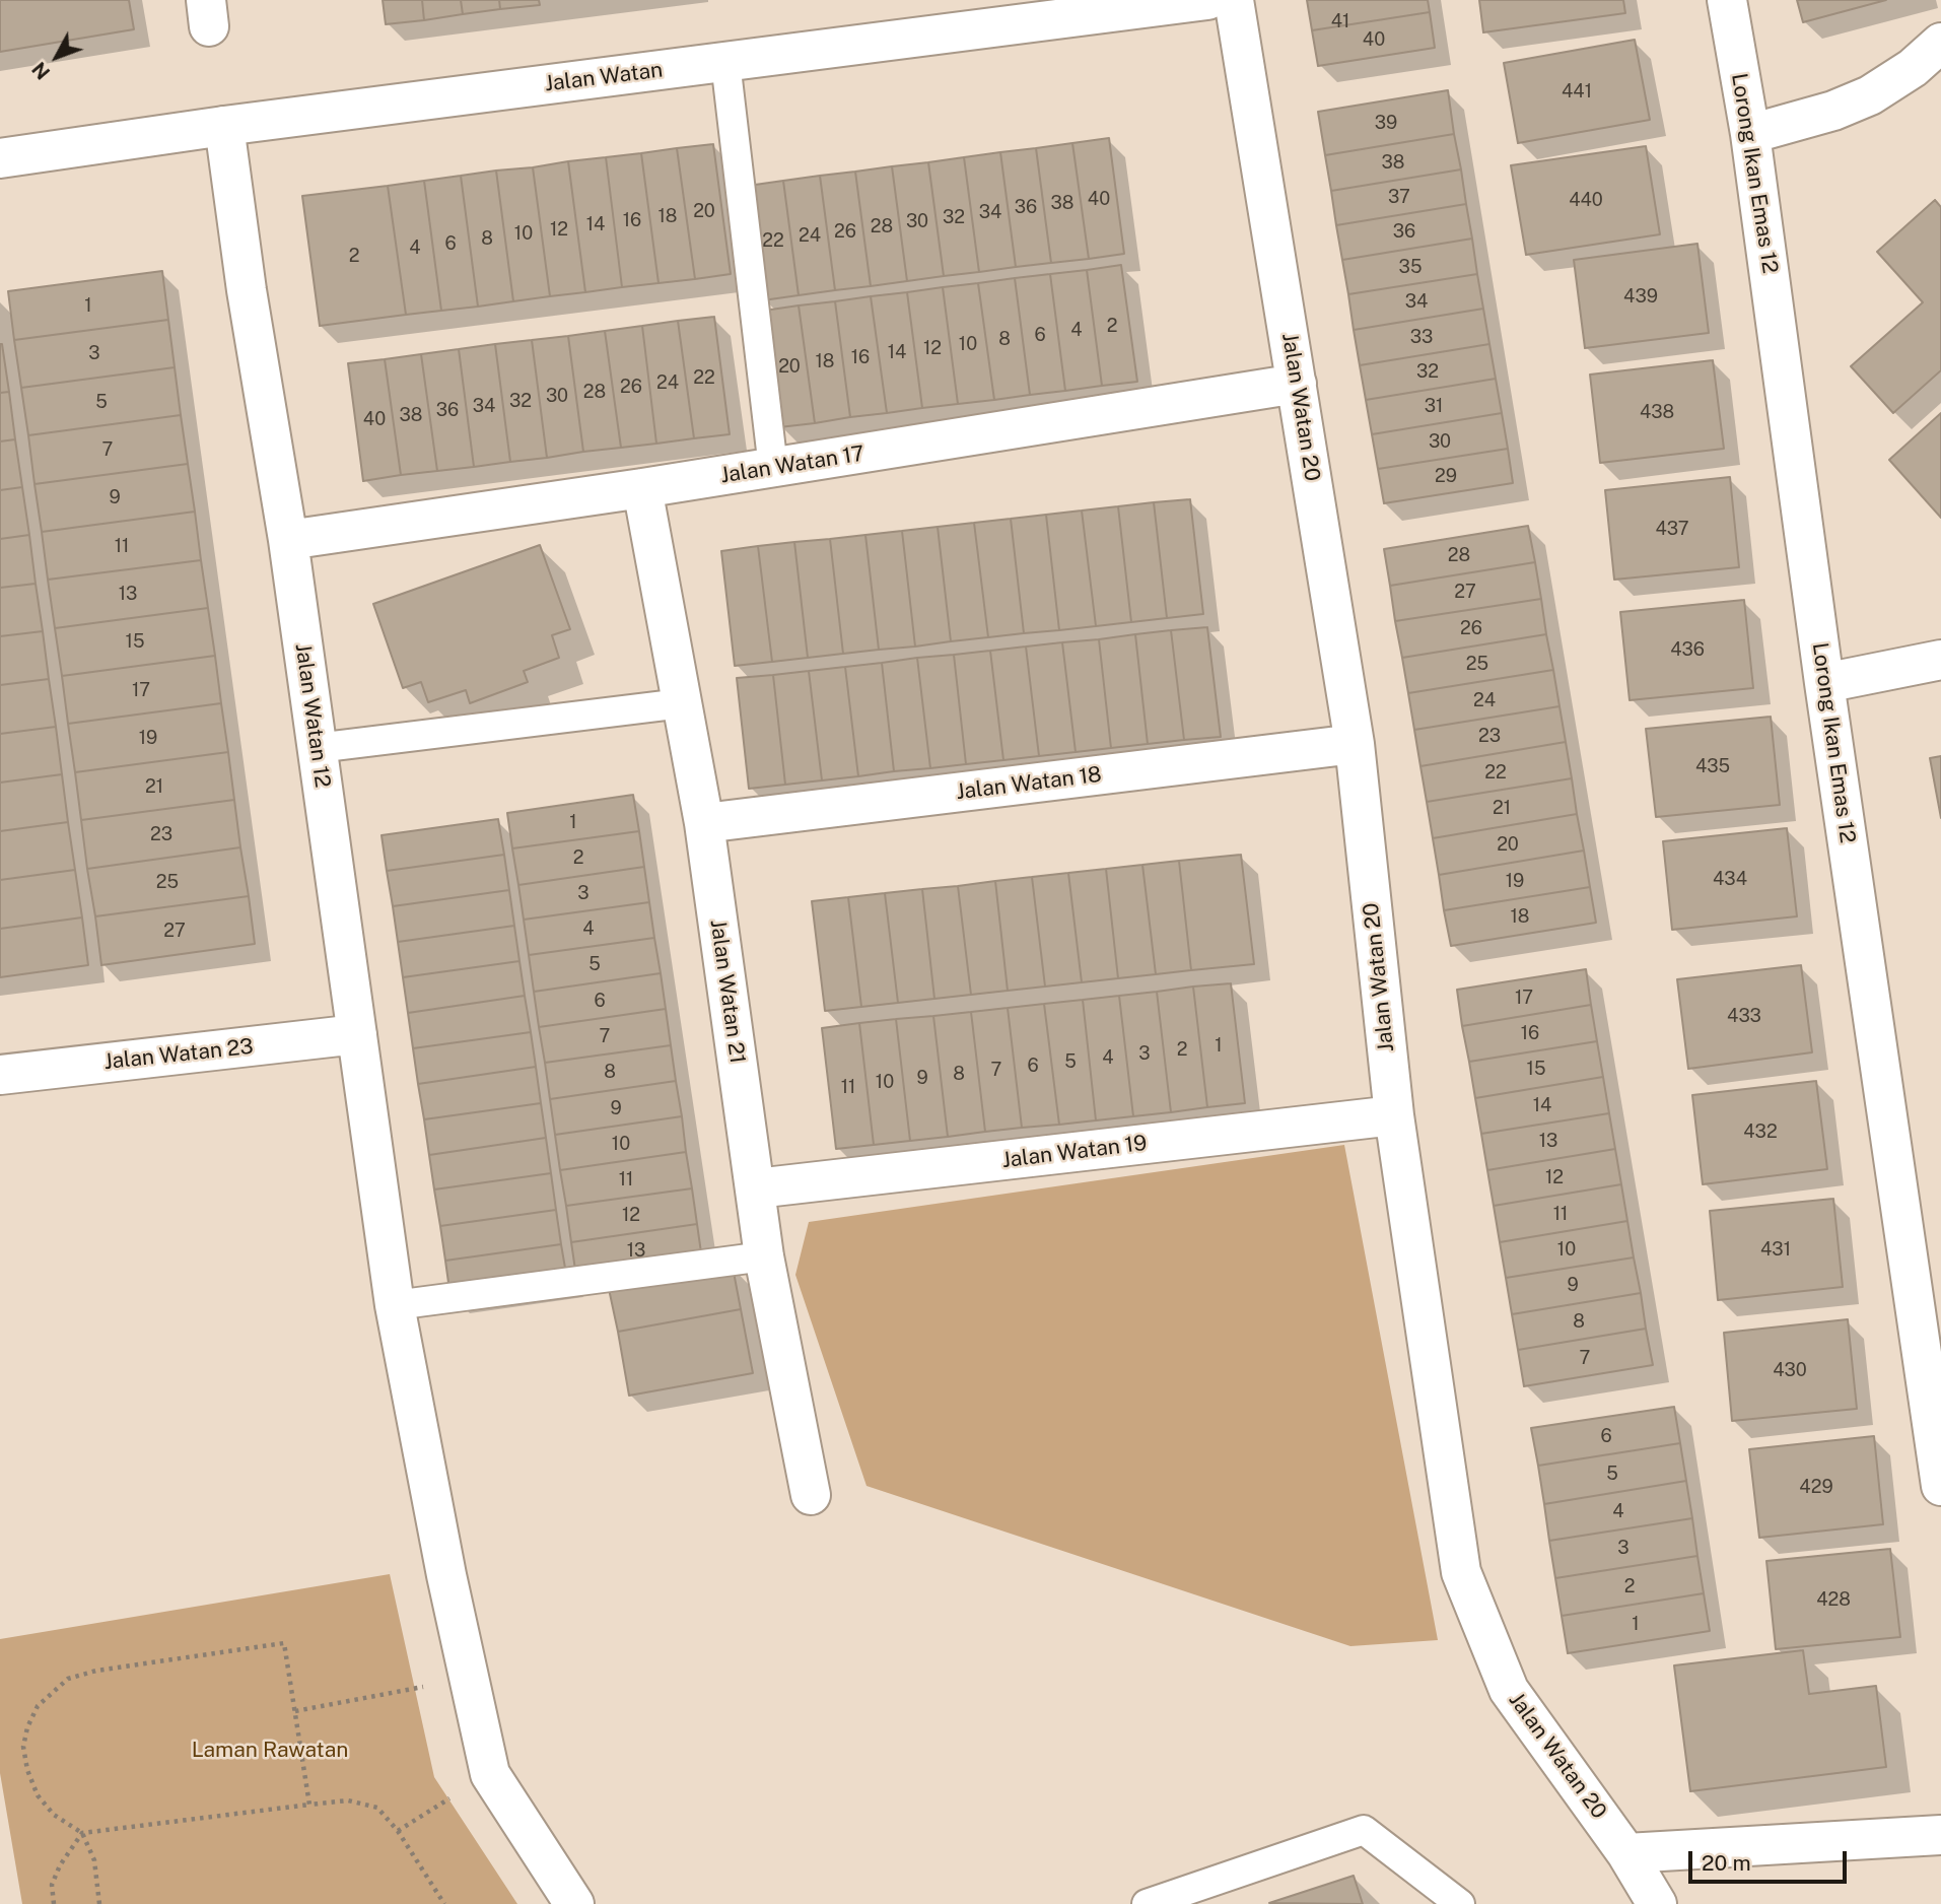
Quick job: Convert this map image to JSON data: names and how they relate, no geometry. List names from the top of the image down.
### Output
{
  "streets": {
    "street": [
      "Jalan Watan",
      "Lorong Ikan Emas 12",
      "Jalan Watan 20",
      "Jalan Watan 17",
      "Jalan Watan 12",
      "Jalan Watan 18",
      "Jalan Watan 21",
      "Jalan Watan 23",
      "Jalan Watan 19"
    ]
  },
  "crossings": [
    ["Jalan Watan", "Jalan Watan 12"],
    ["Jalan Watan 20", "Jalan Watan 17"],
    ["Jalan Watan 20", "Jalan Watan 18"],
    ["Jalan Watan 20", "Jalan Watan 19"],
    ["Jalan Watan 17", "Jalan Watan 12"],
    ["Jalan Watan 17", "Jalan Watan 21"],
    ["Jalan Watan 12", "Jalan Watan 23"],
    ["Jalan Watan 18", "Jalan Watan 21"],
    ["Jalan Watan 21", "Jalan Watan 19"]
  ],
  "parks": ["Laman Rawatan"],
  "house_numbers": [
    "41",
    "40",
    "441",
    "39",
    "38",
    "37",
    "40",
    "440",
    "38",
    "36",
    "20",
    "34",
    "18",
    "32",
    "16",
    "30",
    "14",
    "28",
    "12",
    "26",
    "36",
    "10",
    "24",
    "8",
    "22",
    "6",
    "4",
    "2",
    "35",
    "439",
    "34",
    "1",
    "2",
    "4",
    "6",
    "33",
    "8",
    "10",
    "12",
    "14",
    "3",
    "16",
    "18",
    "20",
    "32",
    "22",
    "24",
    "26",
    "28",
    "30",
    "32",
    "5",
    "34",
    "31",
    "36",
    "438",
    "38",
    "40",
    "30",
    "7",
    "29",
    "9",
    "437",
    "11",
    "28",
    "27",
    "13",
    "26",
    "15",
    "436",
    "25",
    "17",
    "24",
    "23",
    "19",
    "435",
    "22",
    "21",
    "21",
    "1",
    "23",
    "20",
    "2",
    "434",
    "19",
    "25",
    "3",
    "18",
    "4",
    "27",
    "5",
    "17",
    "6",
    "433",
    "16",
    "7",
    "1",
    "2",
    "3",
    "4",
    "5",
    "6",
    "15",
    "7",
    "8",
    "8",
    "9",
    "10",
    "11",
    "14",
    "9",
    "432",
    "13",
    "10",
    "12",
    "11",
    "11",
    "12",
    "10",
    "431",
    "13",
    "9",
    "8",
    "7",
    "430",
    "6",
    "5",
    "429",
    "4",
    "3",
    "2",
    "428",
    "1"
  ],
  "scale_bar": "20 m",
  "north": "bottom left"
}
